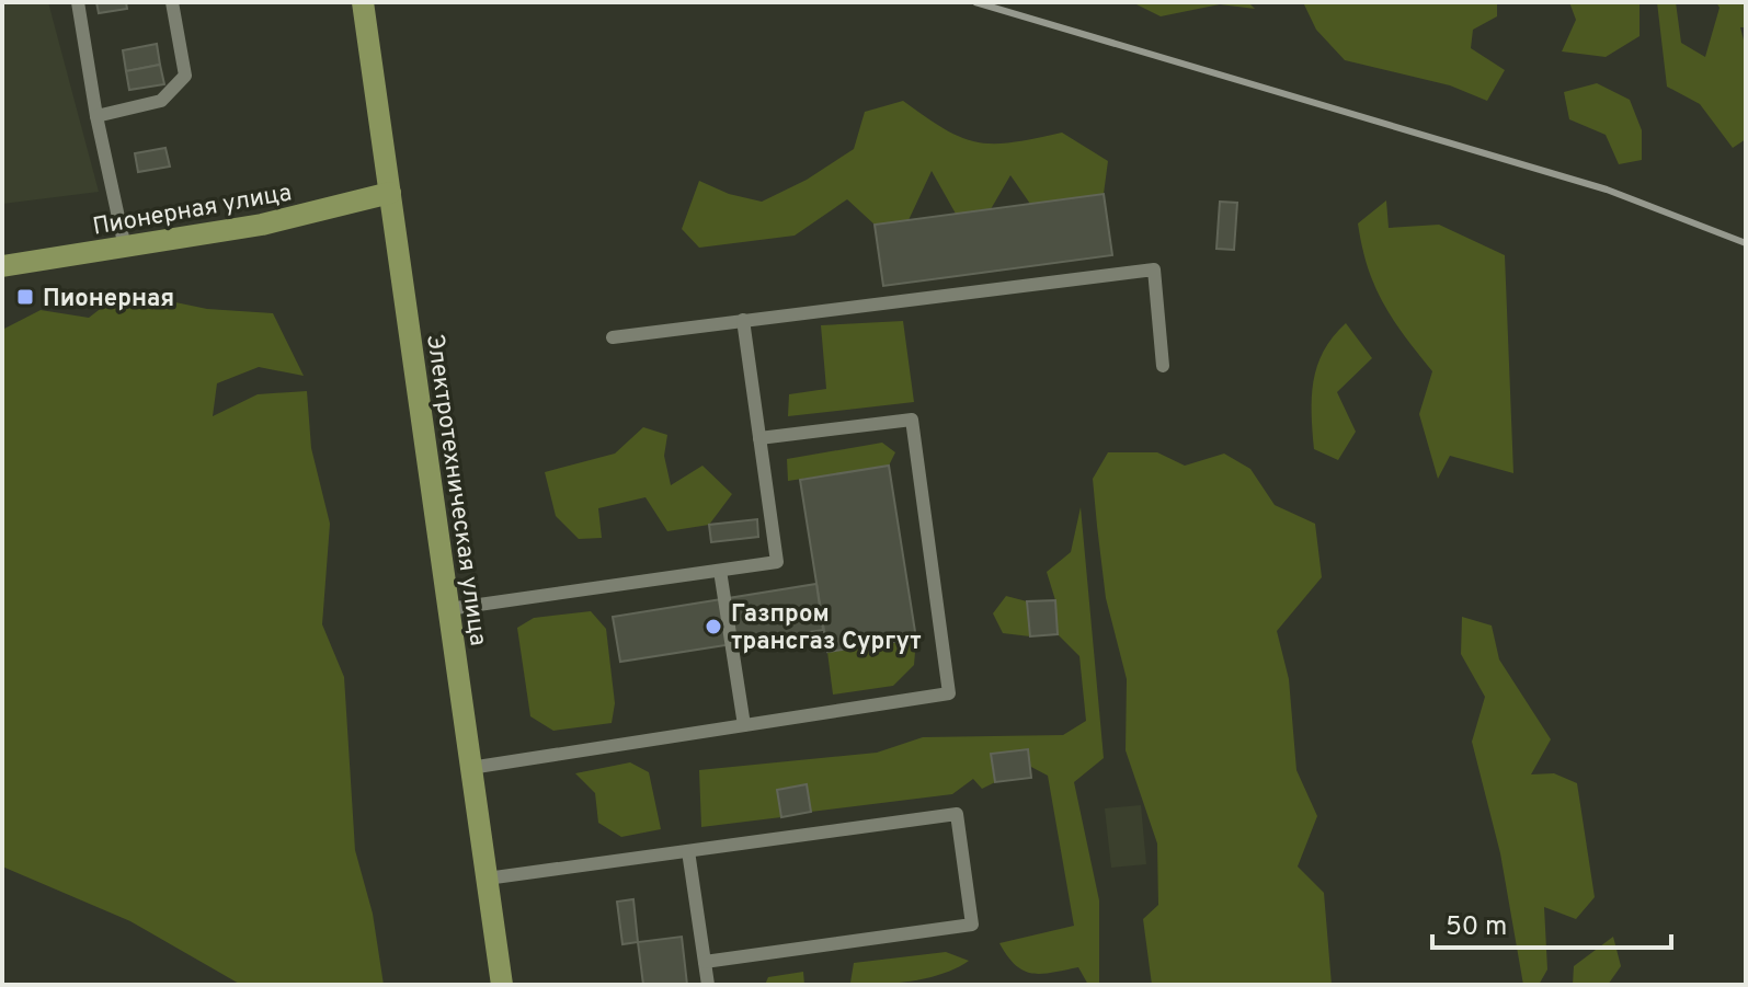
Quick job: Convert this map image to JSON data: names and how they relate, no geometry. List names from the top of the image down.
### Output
{
  "streets": {
    "main road": ["Пионерная улица", "Электротехническая улица"]
  },
  "crossings": [
    ["Пионерная улица", "Электротехническая улица"]
  ],
  "places": {
    "transit": ["Пионерная"],
    "other": ["Газпром трансгаз Сургут"]
  },
  "scale_bar": "50 m"
}
